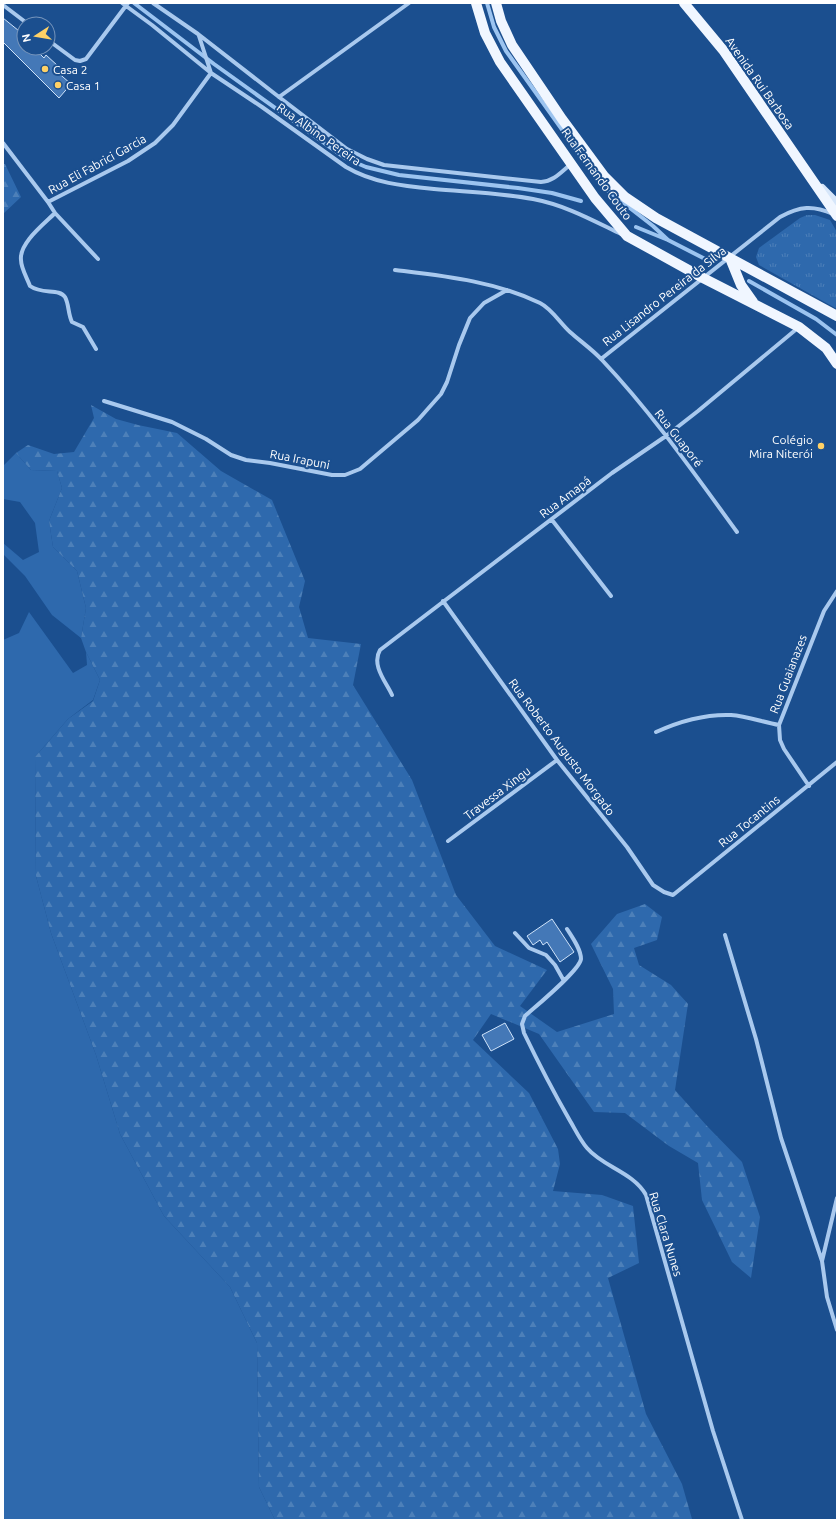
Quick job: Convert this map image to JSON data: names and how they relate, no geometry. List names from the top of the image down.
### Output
{
  "streets": {
    "main road": ["Avenida Rui Barbosa", "Rua Fernando Couto"],
    "street": [
      "Rua Albino Pereira",
      "Rua Eli Fabrici Garcia",
      "Rua Lisandro Pereira da Silva",
      "Rua Guaporé",
      "Rua Irapuni",
      "Rua Amapá",
      "Rua Guaianazes",
      "Rua Roberto Augusto Morgado",
      "Travessa Xingu",
      "Rua Tocantins",
      "Rua Clara Nunes"
    ]
  },
  "crossings": [
    ["Avenida Rui Barbosa", "Rua Lisandro Pereira da Silva"],
    ["Rua Albino Pereira", "Rua Eli Fabrici Garcia"],
    ["Rua Albino Pereira", "Rua Fernando Couto"],
    ["Rua Fernando Couto", "Rua Lisandro Pereira da Silva"],
    ["Rua Fernando Couto", "Rua Amapá"],
    ["Rua Lisandro Pereira da Silva", "Rua Guaporé"],
    ["Rua Lisandro Pereira da Silva", "Rua Irapuni"],
    ["Rua Guaporé", "Rua Amapá"],
    ["Rua Amapá", "Rua Roberto Augusto Morgado"],
    ["Rua Guaianazes", "Rua Tocantins"],
    ["Rua Roberto Augusto Morgado", "Travessa Xingu"],
    ["Rua Roberto Augusto Morgado", "Rua Tocantins"]
  ],
  "places": ["Casa 2", "Casa 1", "Colégio Mira Niterói"],
  "north": "left"
}
